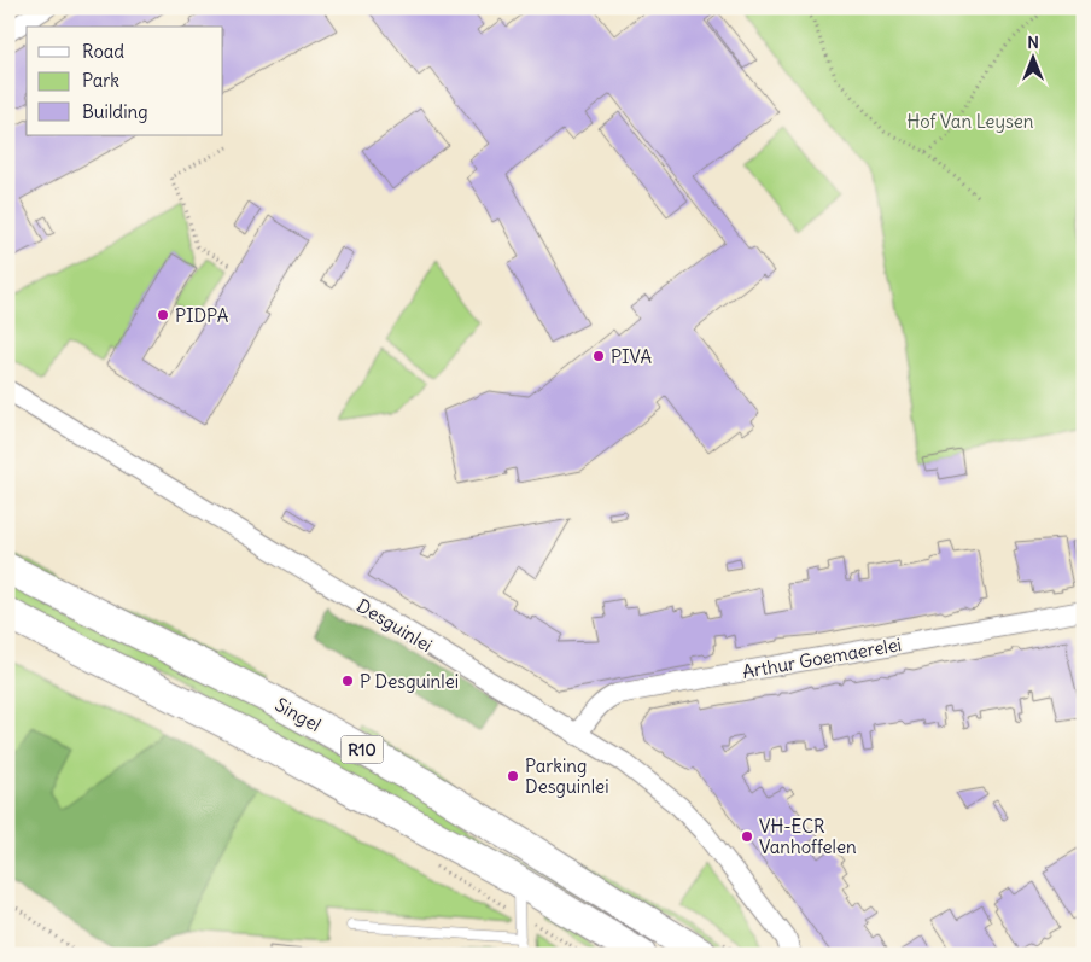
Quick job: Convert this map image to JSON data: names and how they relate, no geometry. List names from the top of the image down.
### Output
{
  "streets": {
    "main road": ["Singel", "R10"],
    "street": ["Desguinlei", "Arthur Goemaerelei"]
  },
  "crossings": [
    ["Desguinlei", "Arthur Goemaerelei"]
  ],
  "parks": ["Hof Van Leysen"],
  "places": [
    "PIDPA",
    "PIVA",
    "P Desguinlei",
    "Parking Desguinlei",
    "VH-ECR Vanhoffelen"
  ],
  "legend": ["Road", "Park", "Building"],
  "north": "top"
}
